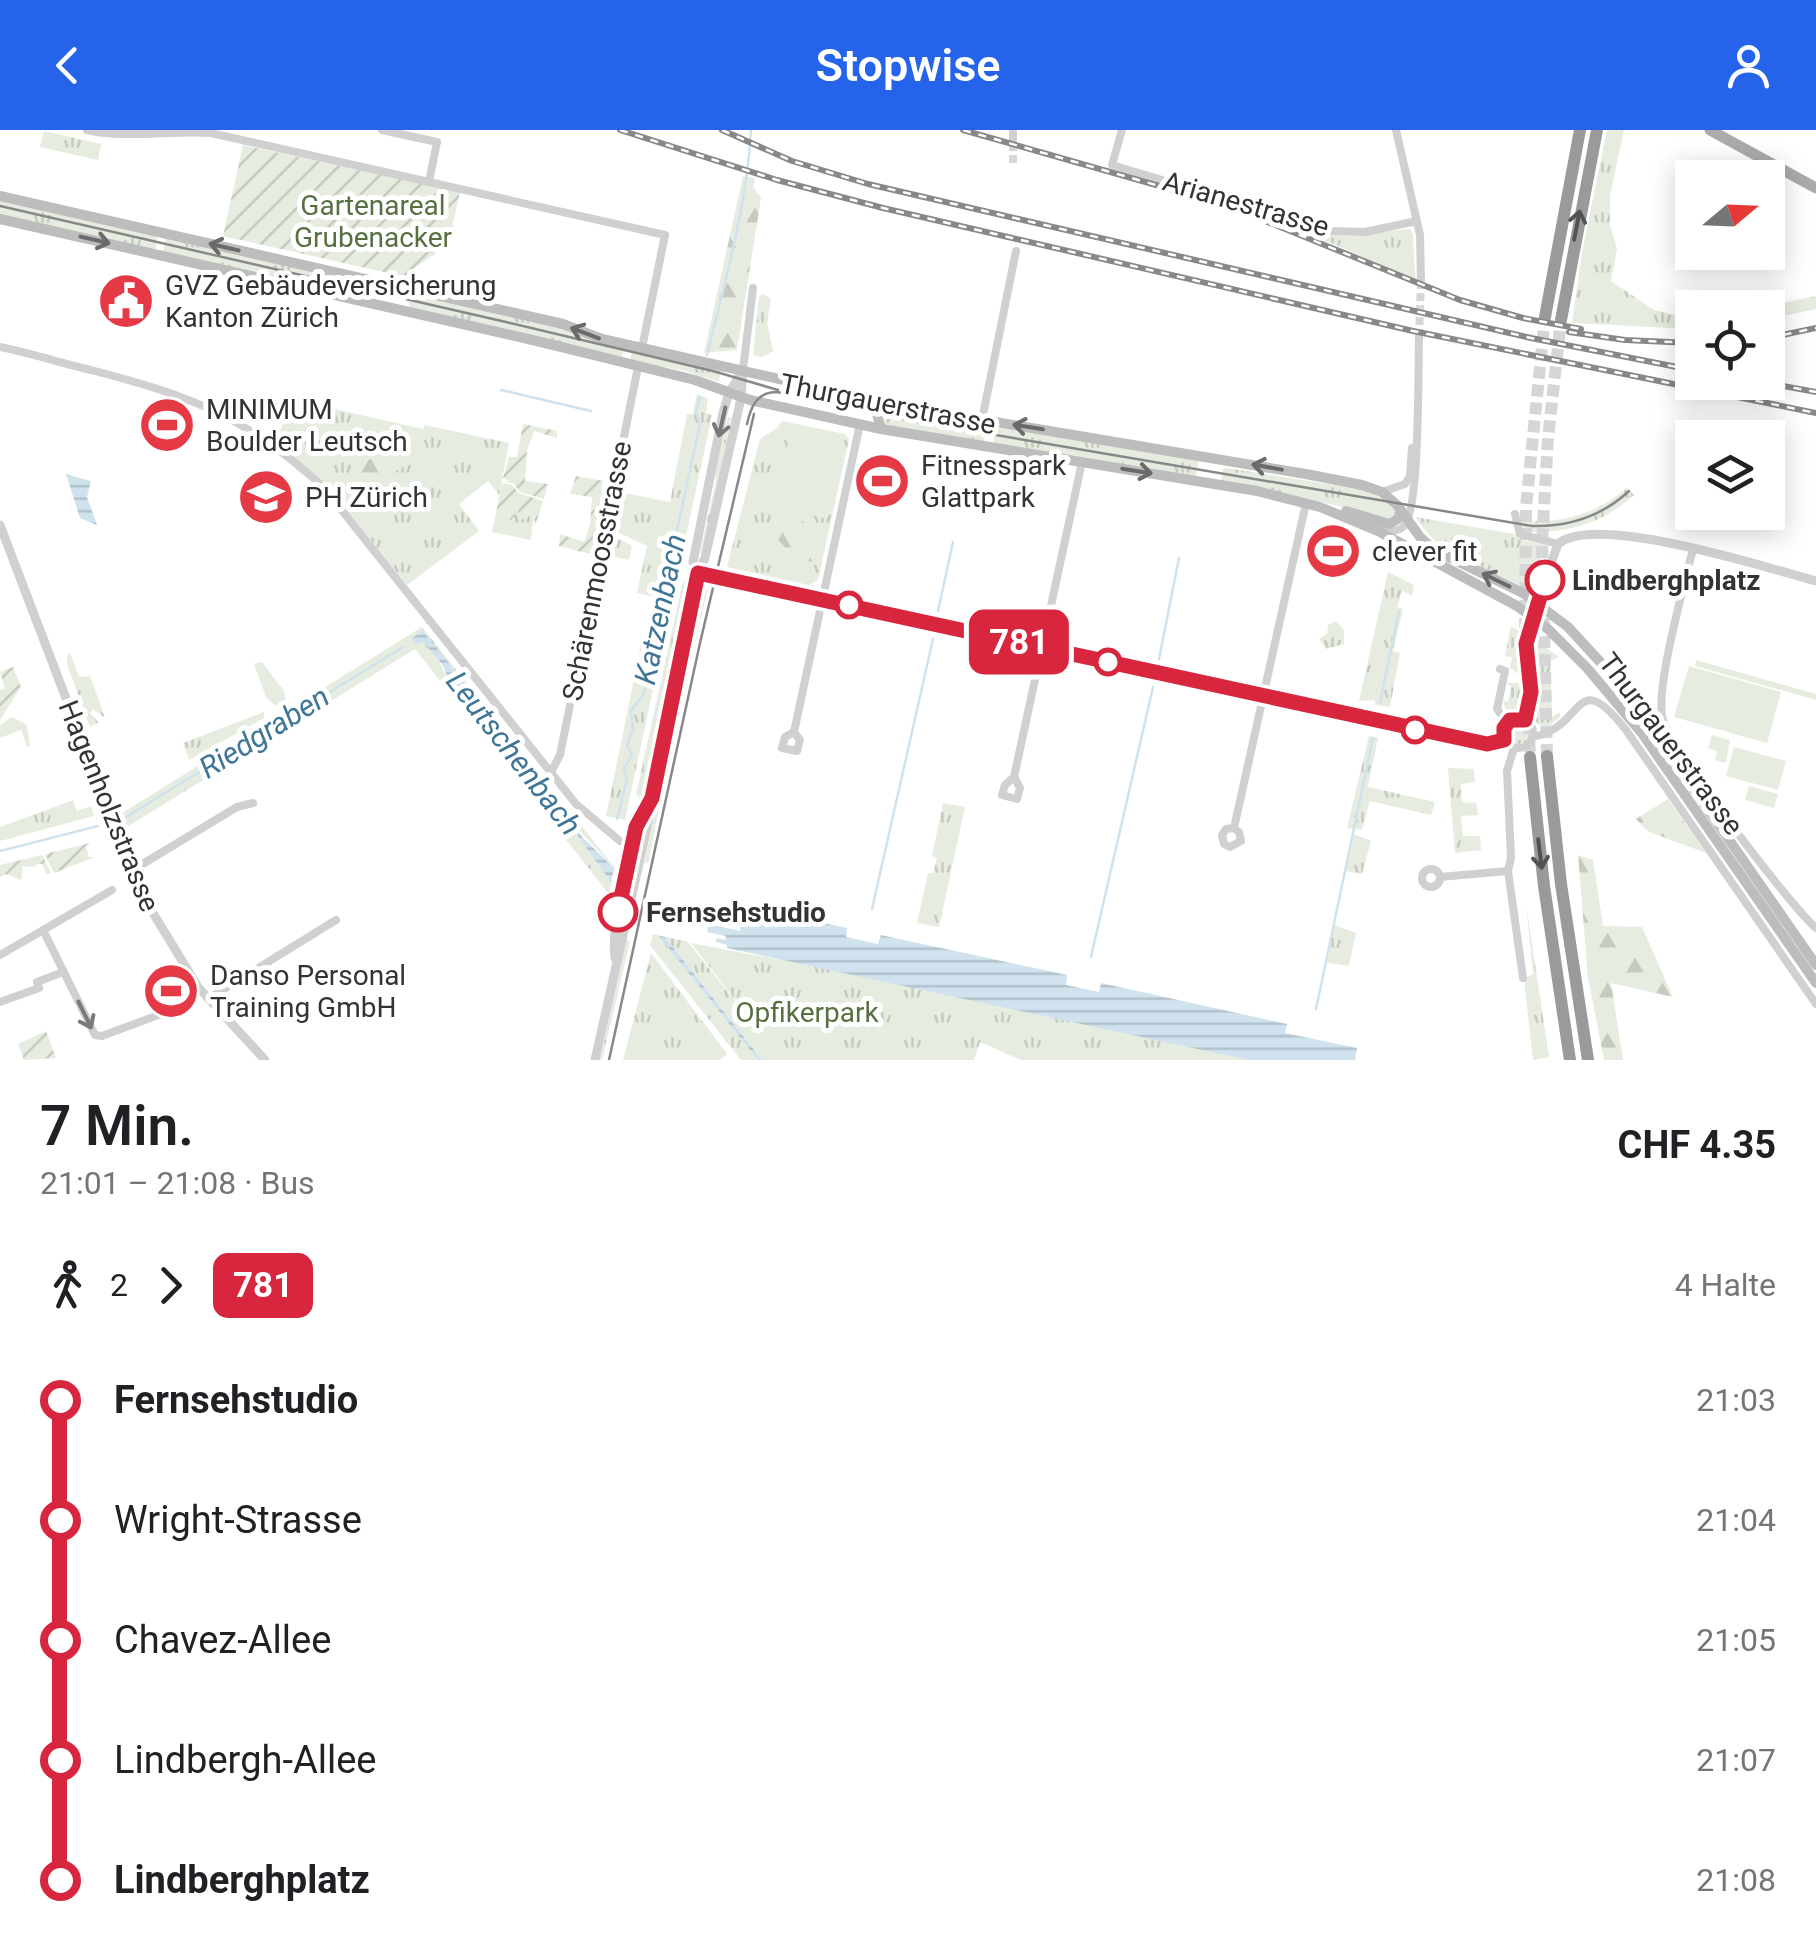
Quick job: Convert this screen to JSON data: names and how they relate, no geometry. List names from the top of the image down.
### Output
{
  "streets": {
    "main road": ["Thurgauerstrasse"],
    "street": ["Arianestrasse", "Schärenmoosstrasse", "Hagenholzstrasse"]
  },
  "crossings": [
    ["Thurgauerstrasse", "Schärenmoosstrasse"]
  ],
  "water": ["Katzenbach", "Riedgraben", "Leutschenbach"],
  "parks": ["Gartenareal Grubenacker", "Opfikerpark"],
  "places": {
    "public building": ["GVZ Gebäudeversicherung Kanton Zürich"],
    "sports": [
      "MINIMUM Boulder Leutsch",
      "Fitnesspark Glattpark",
      "clever fit",
      "Danso Personal Training GmbH"
    ],
    "school or university": ["PH Zürich"],
    "other": ["Lindberghplatz", "Fernsehstudio"]
  },
  "lines": ["bus line 781"],
  "north": "right",
  "page": {
    "header": "Stopwise",
    "on_map": "781",
    "heading": ["7 Min.", "21:01 – 21:08 · Bus", "CHF 4.35"],
    "legs": ["2", "781", "4 Halte"],
    "list": [
      {
        "name": "Fernsehstudio",
        "value": "21:03"
      },
      {
        "name": "Wright-Strasse",
        "value": "21:04"
      },
      {
        "name": "Chavez-Allee",
        "value": "21:05"
      },
      {
        "name": "Lindbergh-Allee",
        "value": "21:07"
      },
      {
        "name": "Lindberghplatz",
        "value": "21:08"
      }
    ]
  }
}
